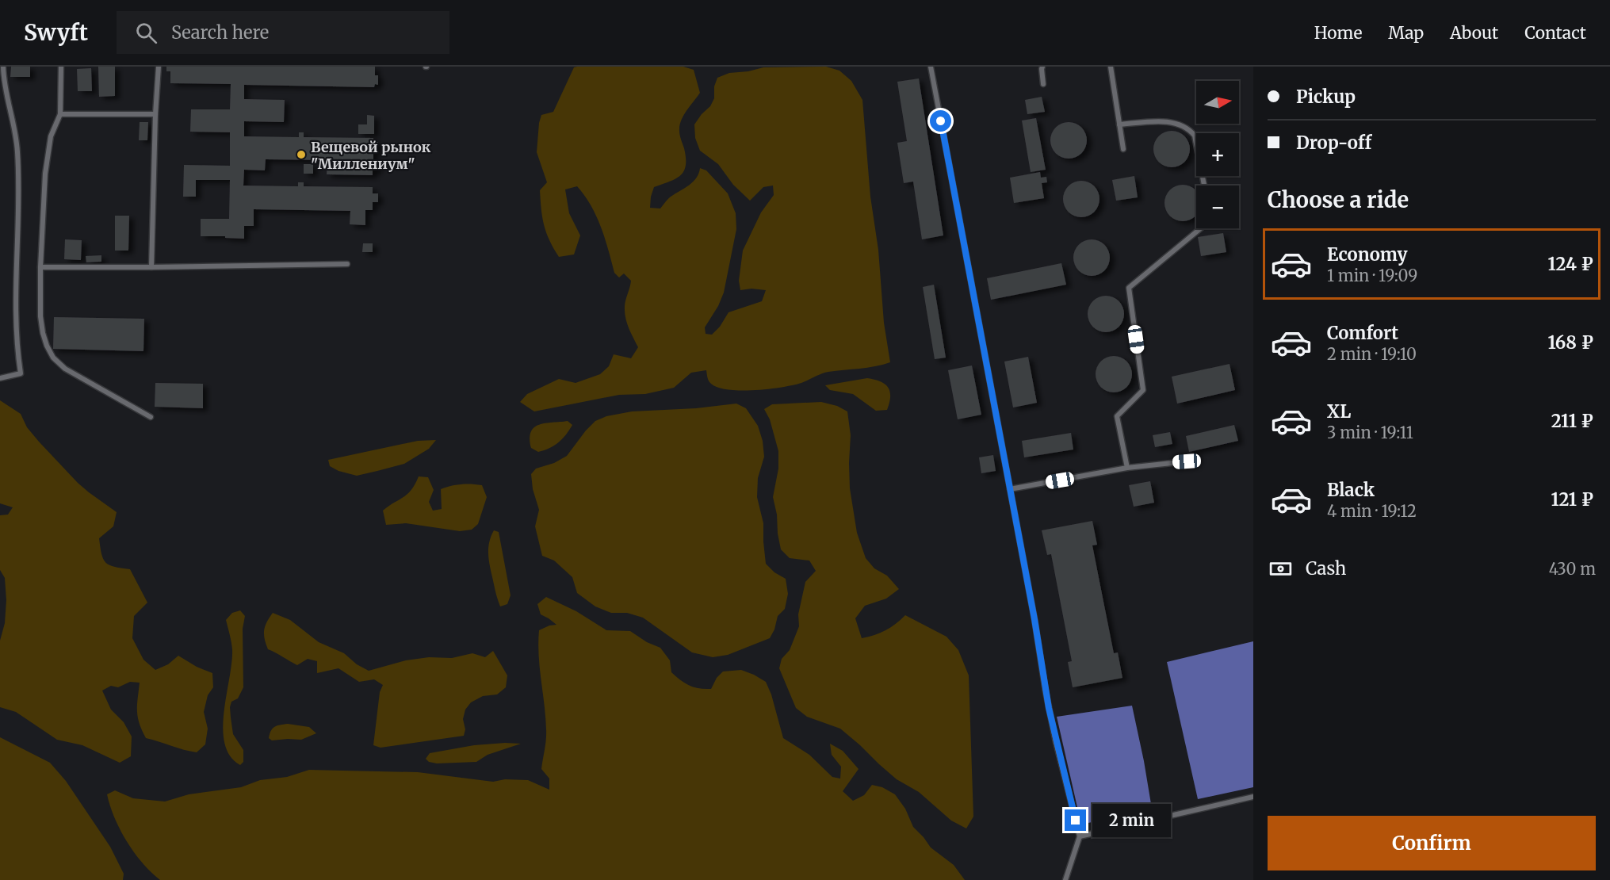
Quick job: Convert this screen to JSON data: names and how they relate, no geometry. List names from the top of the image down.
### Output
{
  "places": ["Вещевой рынок \"Миллениум\""],
  "north": "right",
  "page": {
    "header": "Swyft",
    "search": "Search here",
    "nav": [
      "Home",
      "Map",
      "About",
      "Contact"
    ],
    "banner": ["Pickup", "Drop-off"],
    "map_buttons": ["+", "−"],
    "heading": "Choose a ride",
    "list": [
      {
        "name": "Economy",
        "note": "1 min · 19:09",
        "value": "124 ₽"
      },
      {
        "name": "Comfort",
        "note": "2 min · 19:10",
        "value": "168 ₽"
      },
      {
        "name": "XL",
        "note": "3 min · 19:11",
        "value": "211 ₽"
      },
      {
        "name": "Black",
        "note": "4 min · 19:12",
        "value": "121 ₽"
      }
    ],
    "pay": ["Cash", "430 m"],
    "bubble": "2 min",
    "buttons": "Confirm"
  }
}
